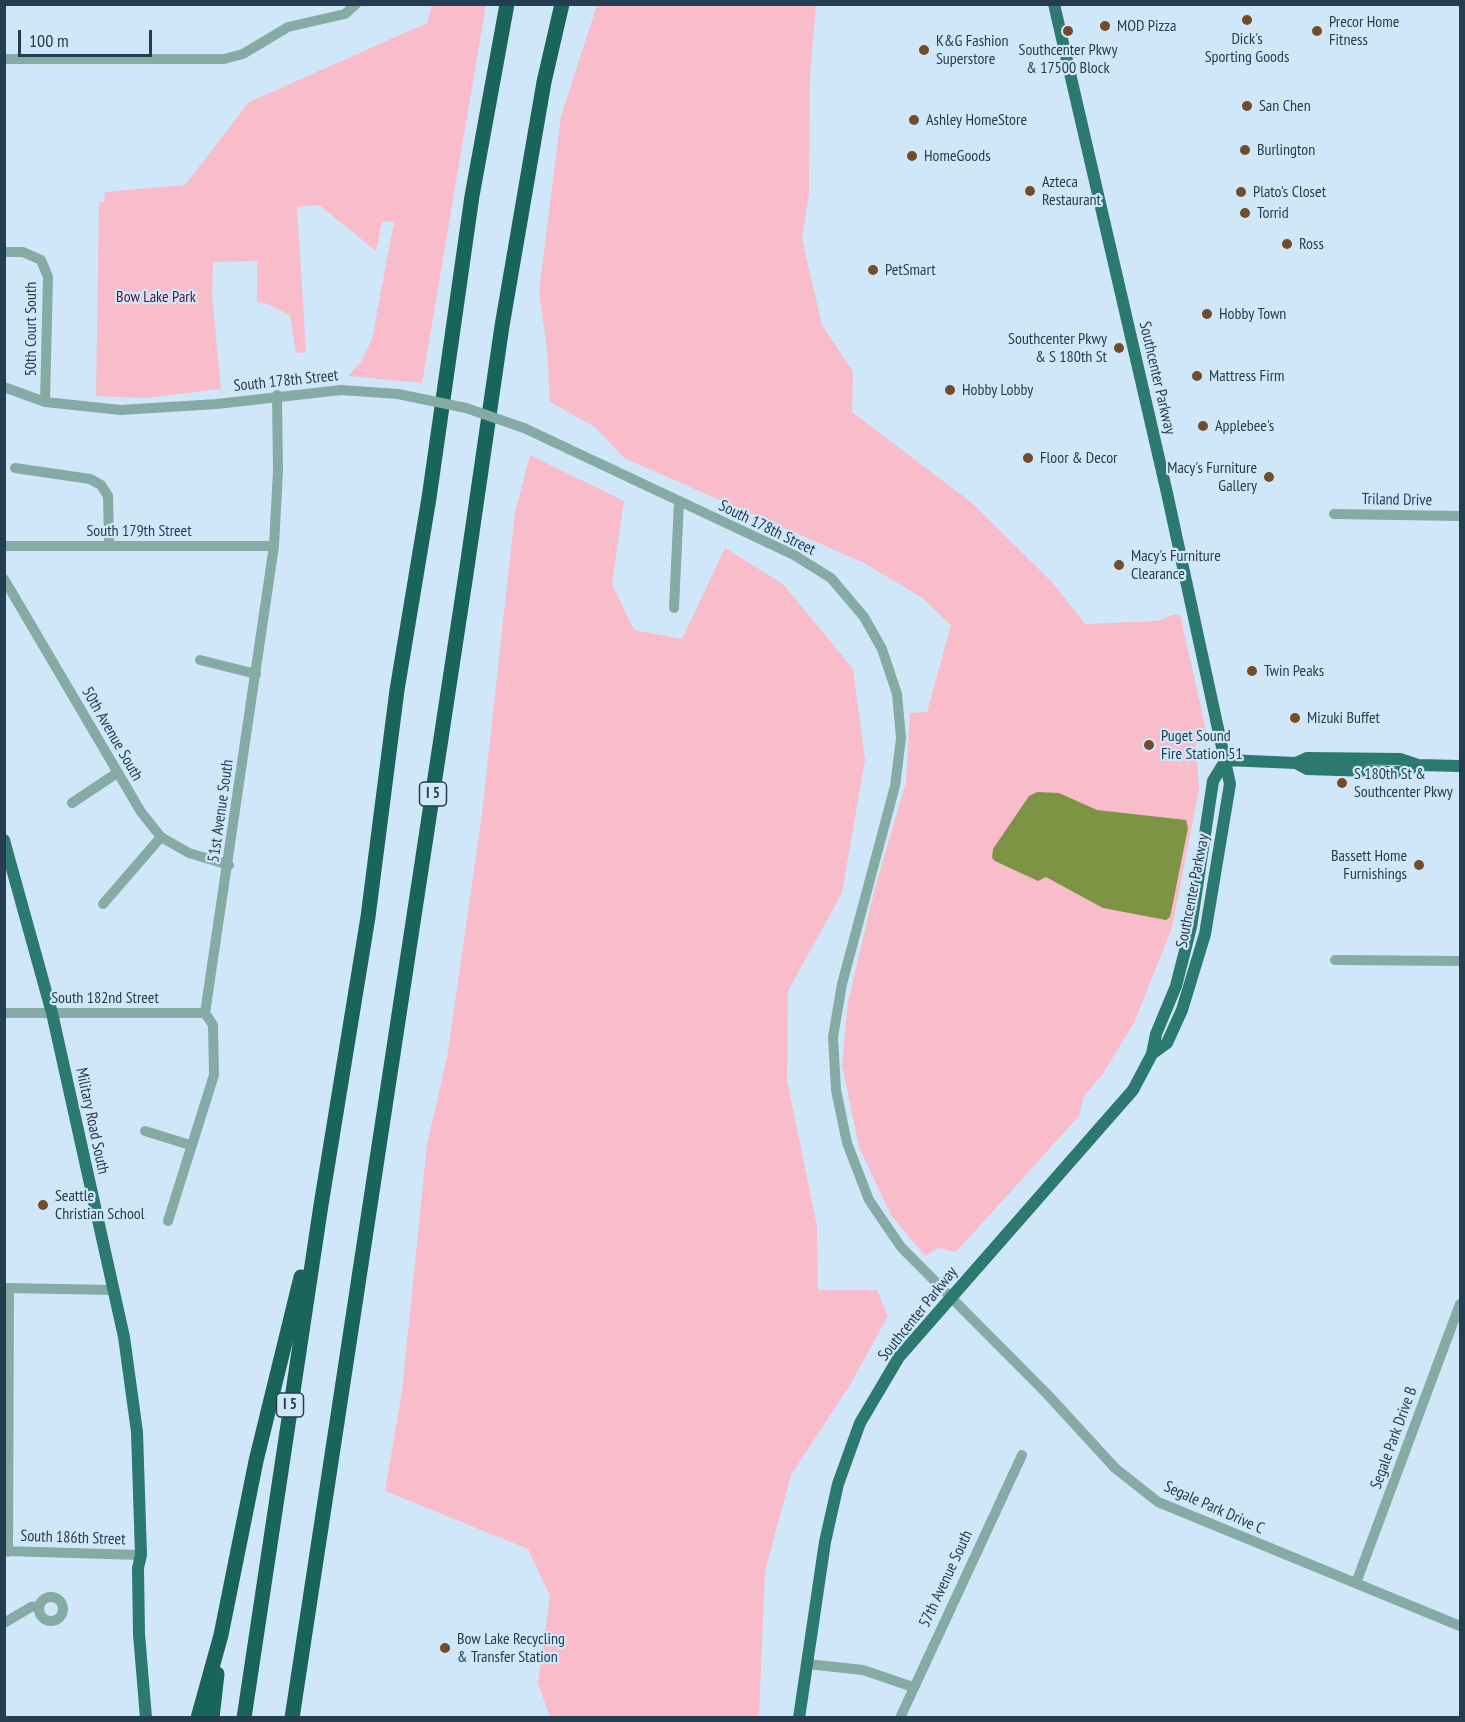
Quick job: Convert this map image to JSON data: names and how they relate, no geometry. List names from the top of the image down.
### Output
{
  "streets": {
    "highway": ["I 5"],
    "main road": ["Southcenter Parkway", "Military Road South"],
    "street": [
      "50th Court South",
      "South 178th Street",
      "Triland Drive",
      "South 179th Street",
      "50th Avenue South",
      "51st Avenue South",
      "South 182nd Street",
      "Segale Park Drive B",
      "Segale Park Drive C",
      "South 186th Street",
      "57th Avenue South"
    ]
  },
  "crossings": [
    ["50th Court South", "South 178th Street"],
    ["Southcenter Parkway", "South 178th Street"],
    ["Southcenter Parkway", "Segale Park Drive C"],
    ["South 178th Street", "51st Avenue South"],
    ["South 178th Street", "Segale Park Drive C"],
    ["South 179th Street", "51st Avenue South"],
    ["50th Avenue South", "51st Avenue South"],
    ["51st Avenue South", "South 182nd Street"],
    ["South 182nd Street", "Military Road South"],
    ["Military Road South", "South 186th Street"],
    ["Segale Park Drive B", "Segale Park Drive C"]
  ],
  "parks": ["Bow Lake Park"],
  "places": [
    "Dick's Sporting Goods",
    "MOD Pizza",
    "Southcenter Pkwy & 17500 Block",
    "Precor Home Fitness",
    "K&G Fashion Superstore",
    "San Chen",
    "Ashley HomeStore",
    "Burlington",
    "HomeGoods",
    "Azteca Restaurant",
    "Plato's Closet",
    "Torrid",
    "Ross",
    "PetSmart",
    "Hobby Town",
    "Southcenter Pkwy & S 180th St",
    "Mattress Firm",
    "Hobby Lobby",
    "Applebee's",
    "Floor & Decor",
    "Macy's Furniture Gallery",
    "Macy's Furniture Clearance",
    "Twin Peaks",
    "Mizuki Buffet",
    "Puget Sound Fire Station 51",
    "S 180th St & Southcenter Pkwy",
    "Bassett Home Furnishings",
    "Seattle Christian School",
    "Bow Lake Recycling & Transfer Station"
  ],
  "scale_bar": "100 m"
}
